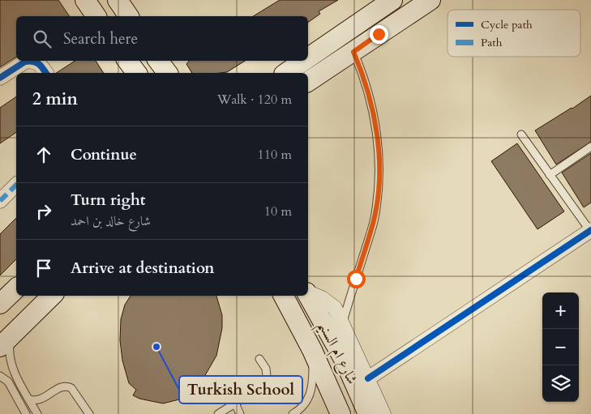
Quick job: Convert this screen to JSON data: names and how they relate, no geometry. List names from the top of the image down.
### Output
{
  "streets": {
    "main road": ["شارع ام السنيم"]
  },
  "places": ["Turkish School"],
  "legend": ["Cycle path", "Path"],
  "page": {
    "search": "Search here",
    "heading": ["2 min", "Walk · 120 m"],
    "list": [
      ["Continue", "110 m"],
      ["Turn right", "شارع خالد بن احمد", "10 m"],
      "Arrive at destination"
    ],
    "map_buttons": ["+", "−"]
  }
}
